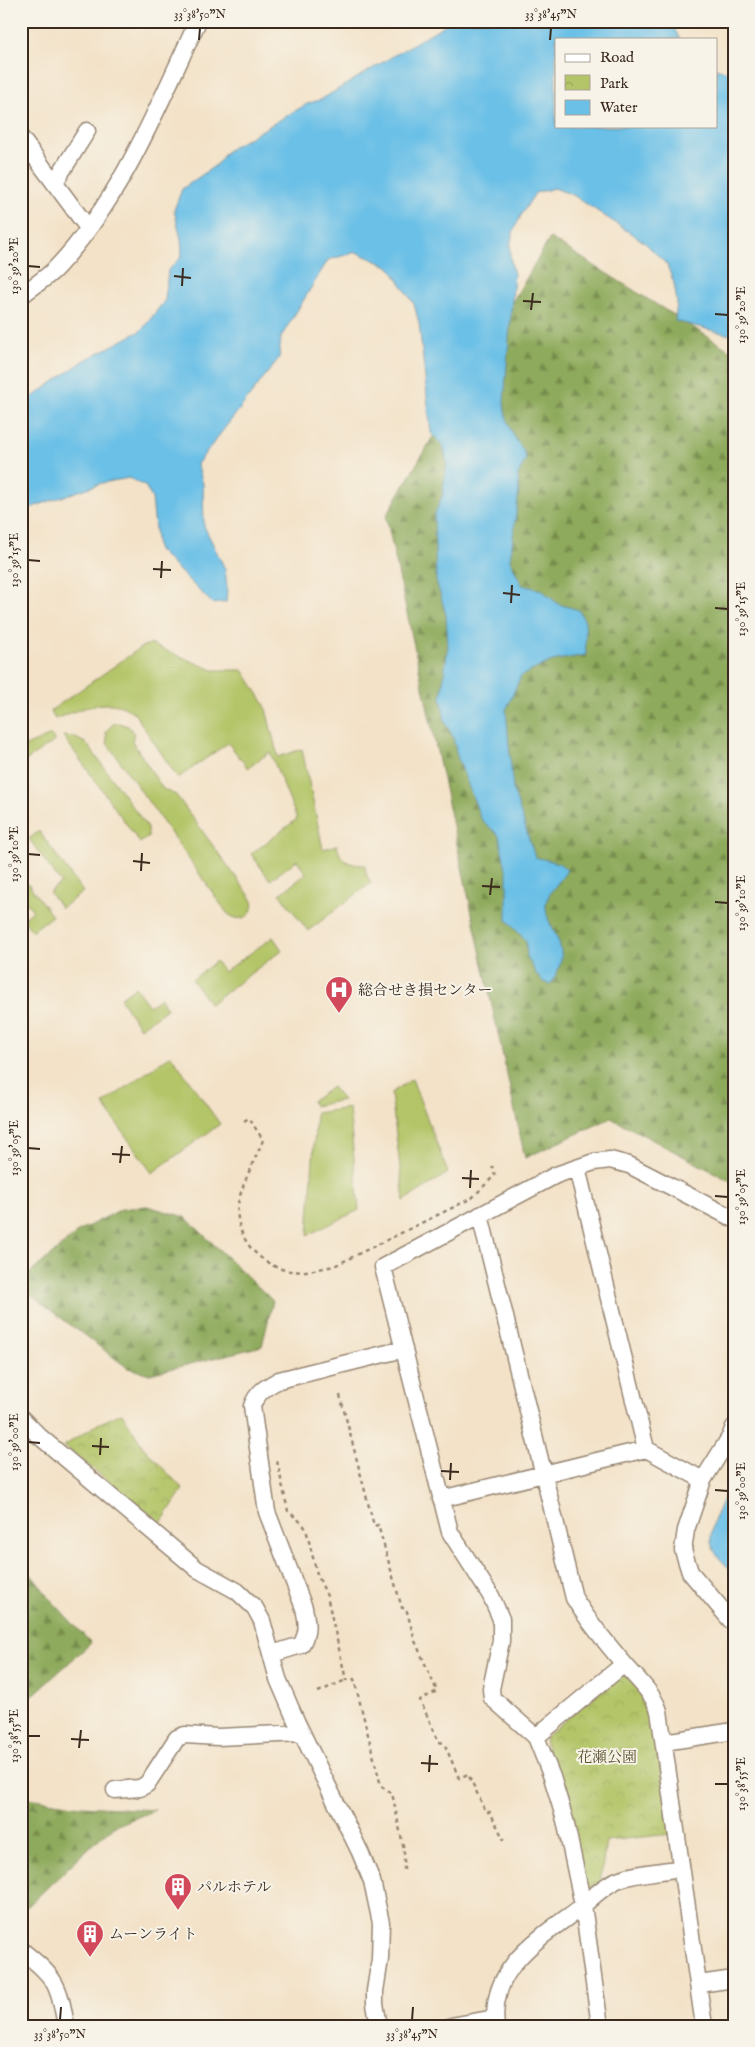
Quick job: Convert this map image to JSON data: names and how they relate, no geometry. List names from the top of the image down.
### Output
{
  "parks": ["花瀬公園"],
  "places": {
    "hospital": ["総合せき損センター"],
    "building": ["パルホテル", "ムーンライト"]
  },
  "legend": ["Road", "Park", "Water"],
  "coordinates": [
    "33°38'50\"N",
    "33°38'45\"N",
    "130°39'20\"E",
    "130°39'15\"E",
    "130°39'10\"E",
    "130°39'05\"E",
    "130°39'00\"E",
    "130°38'55\"E"
  ]
}
